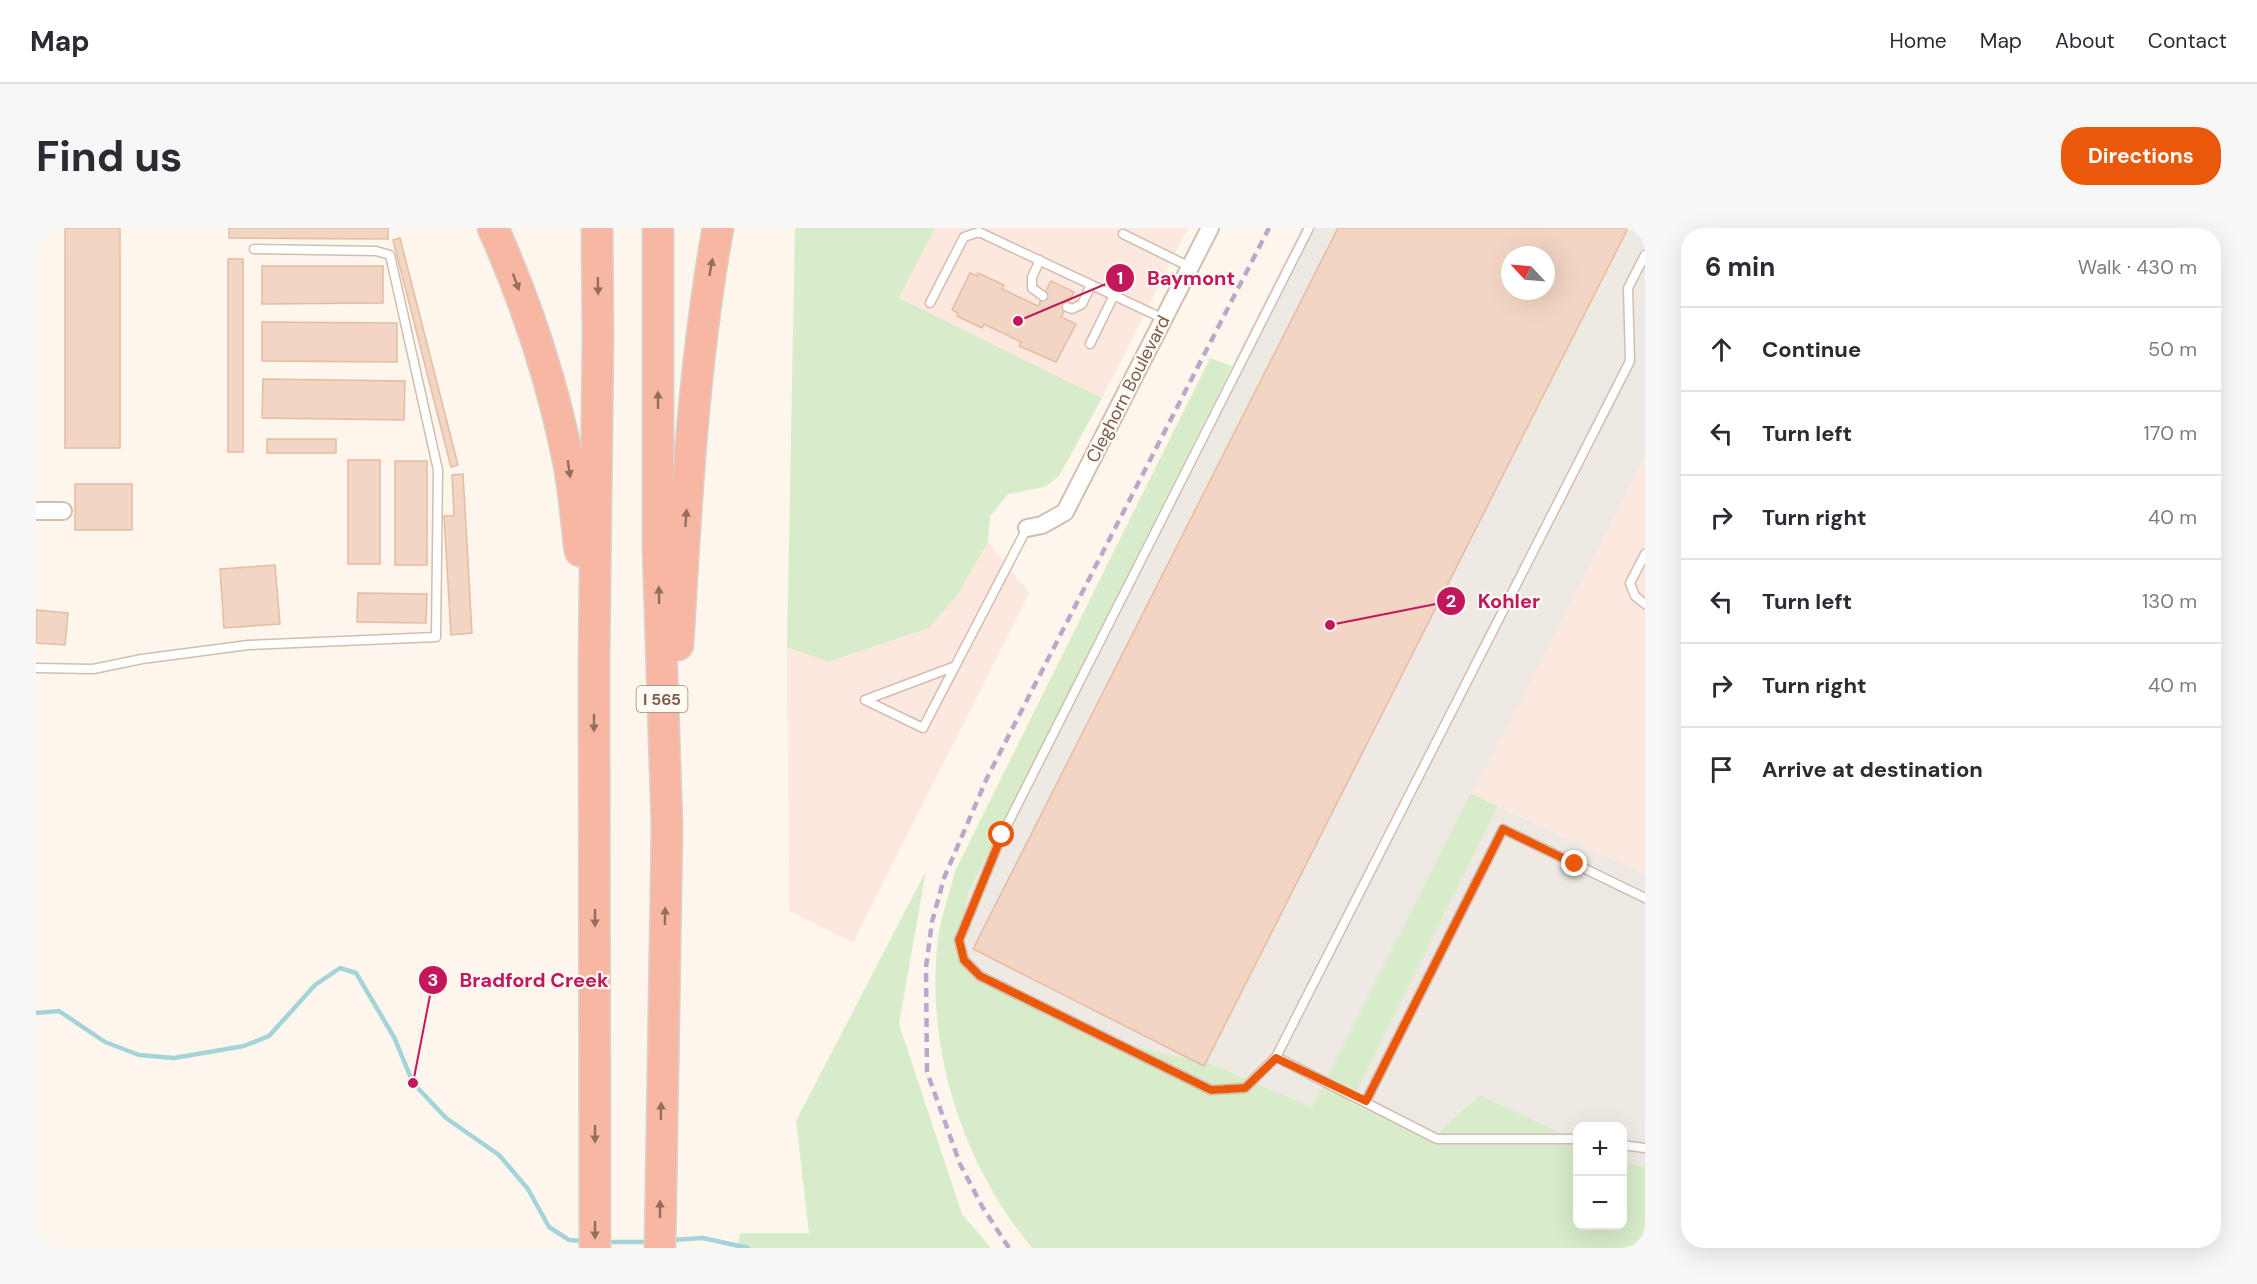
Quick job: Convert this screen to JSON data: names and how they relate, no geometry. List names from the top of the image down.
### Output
{
  "streets": {
    "highway": ["I 565"],
    "street": ["Cleghorn Boulevard"]
  },
  "places": ["Baymont", "Kohler", "Bradford Creek"],
  "north": "top left",
  "page": {
    "header": "Map",
    "nav": [
      "Home",
      "Map",
      "About",
      "Contact"
    ],
    "buttons": "Directions",
    "title": "Find us",
    "heading": ["6 min", "Walk · 430 m"],
    "list": [
      ["Continue", "50 m"],
      ["Turn left", "170 m"],
      ["Turn right", "40 m"],
      ["Turn left", "130 m"],
      ["Turn right", "40 m"],
      "Arrive at destination"
    ],
    "map_buttons": ["+", "−"]
  }
}
